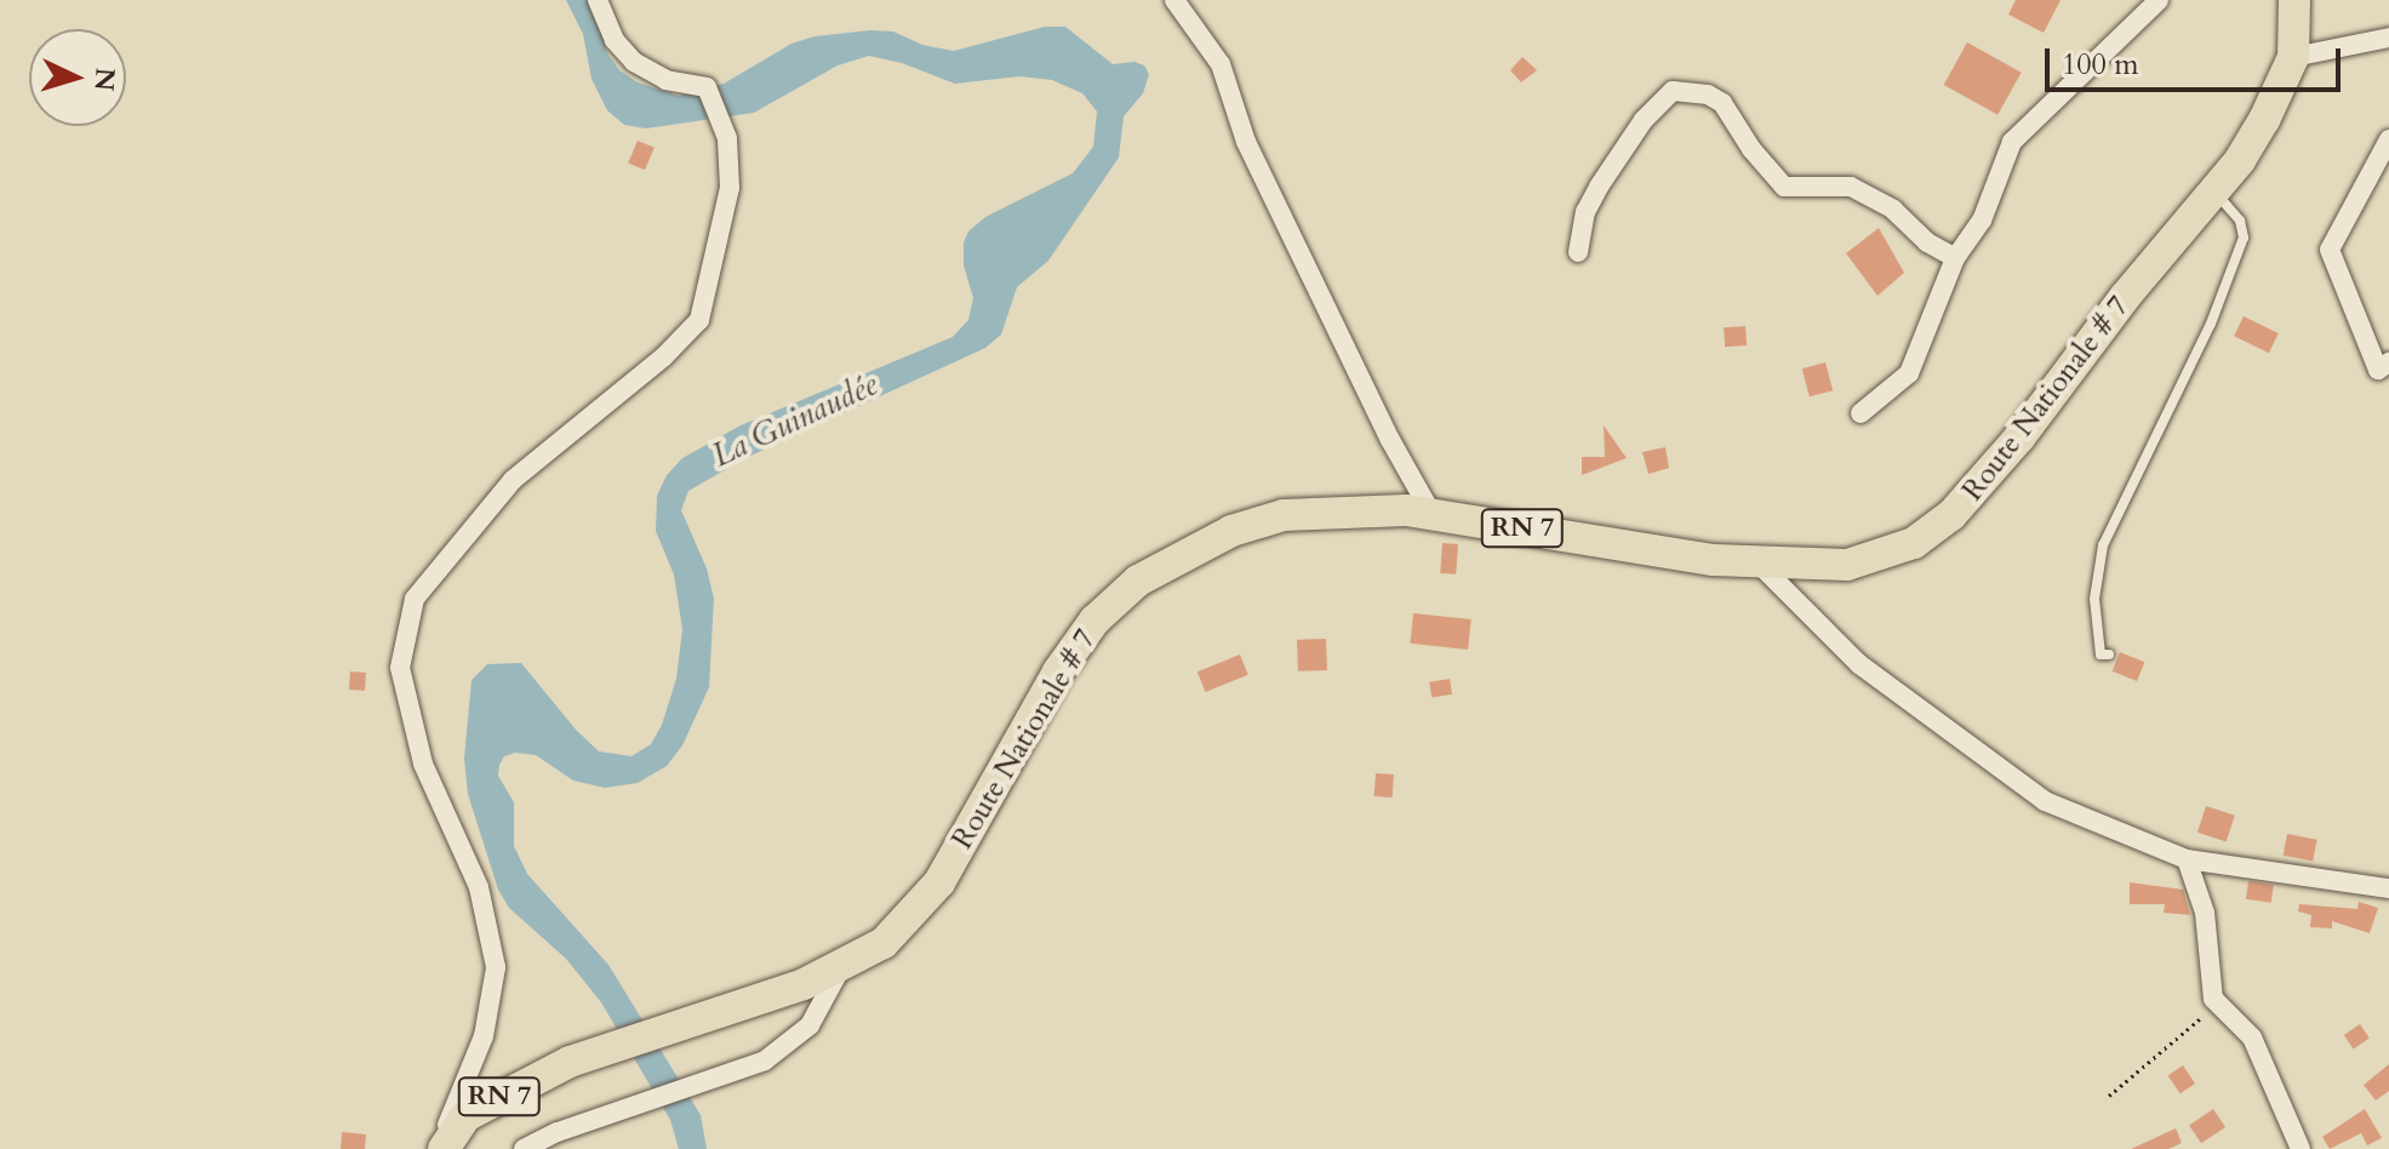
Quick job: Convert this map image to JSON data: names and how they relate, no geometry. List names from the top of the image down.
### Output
{
  "streets": {
    "main road": ["Route Nationale # 7", "RN 7"]
  },
  "water": ["La Guinaudée"],
  "scale_bar": "100 m",
  "north": "right"
}
